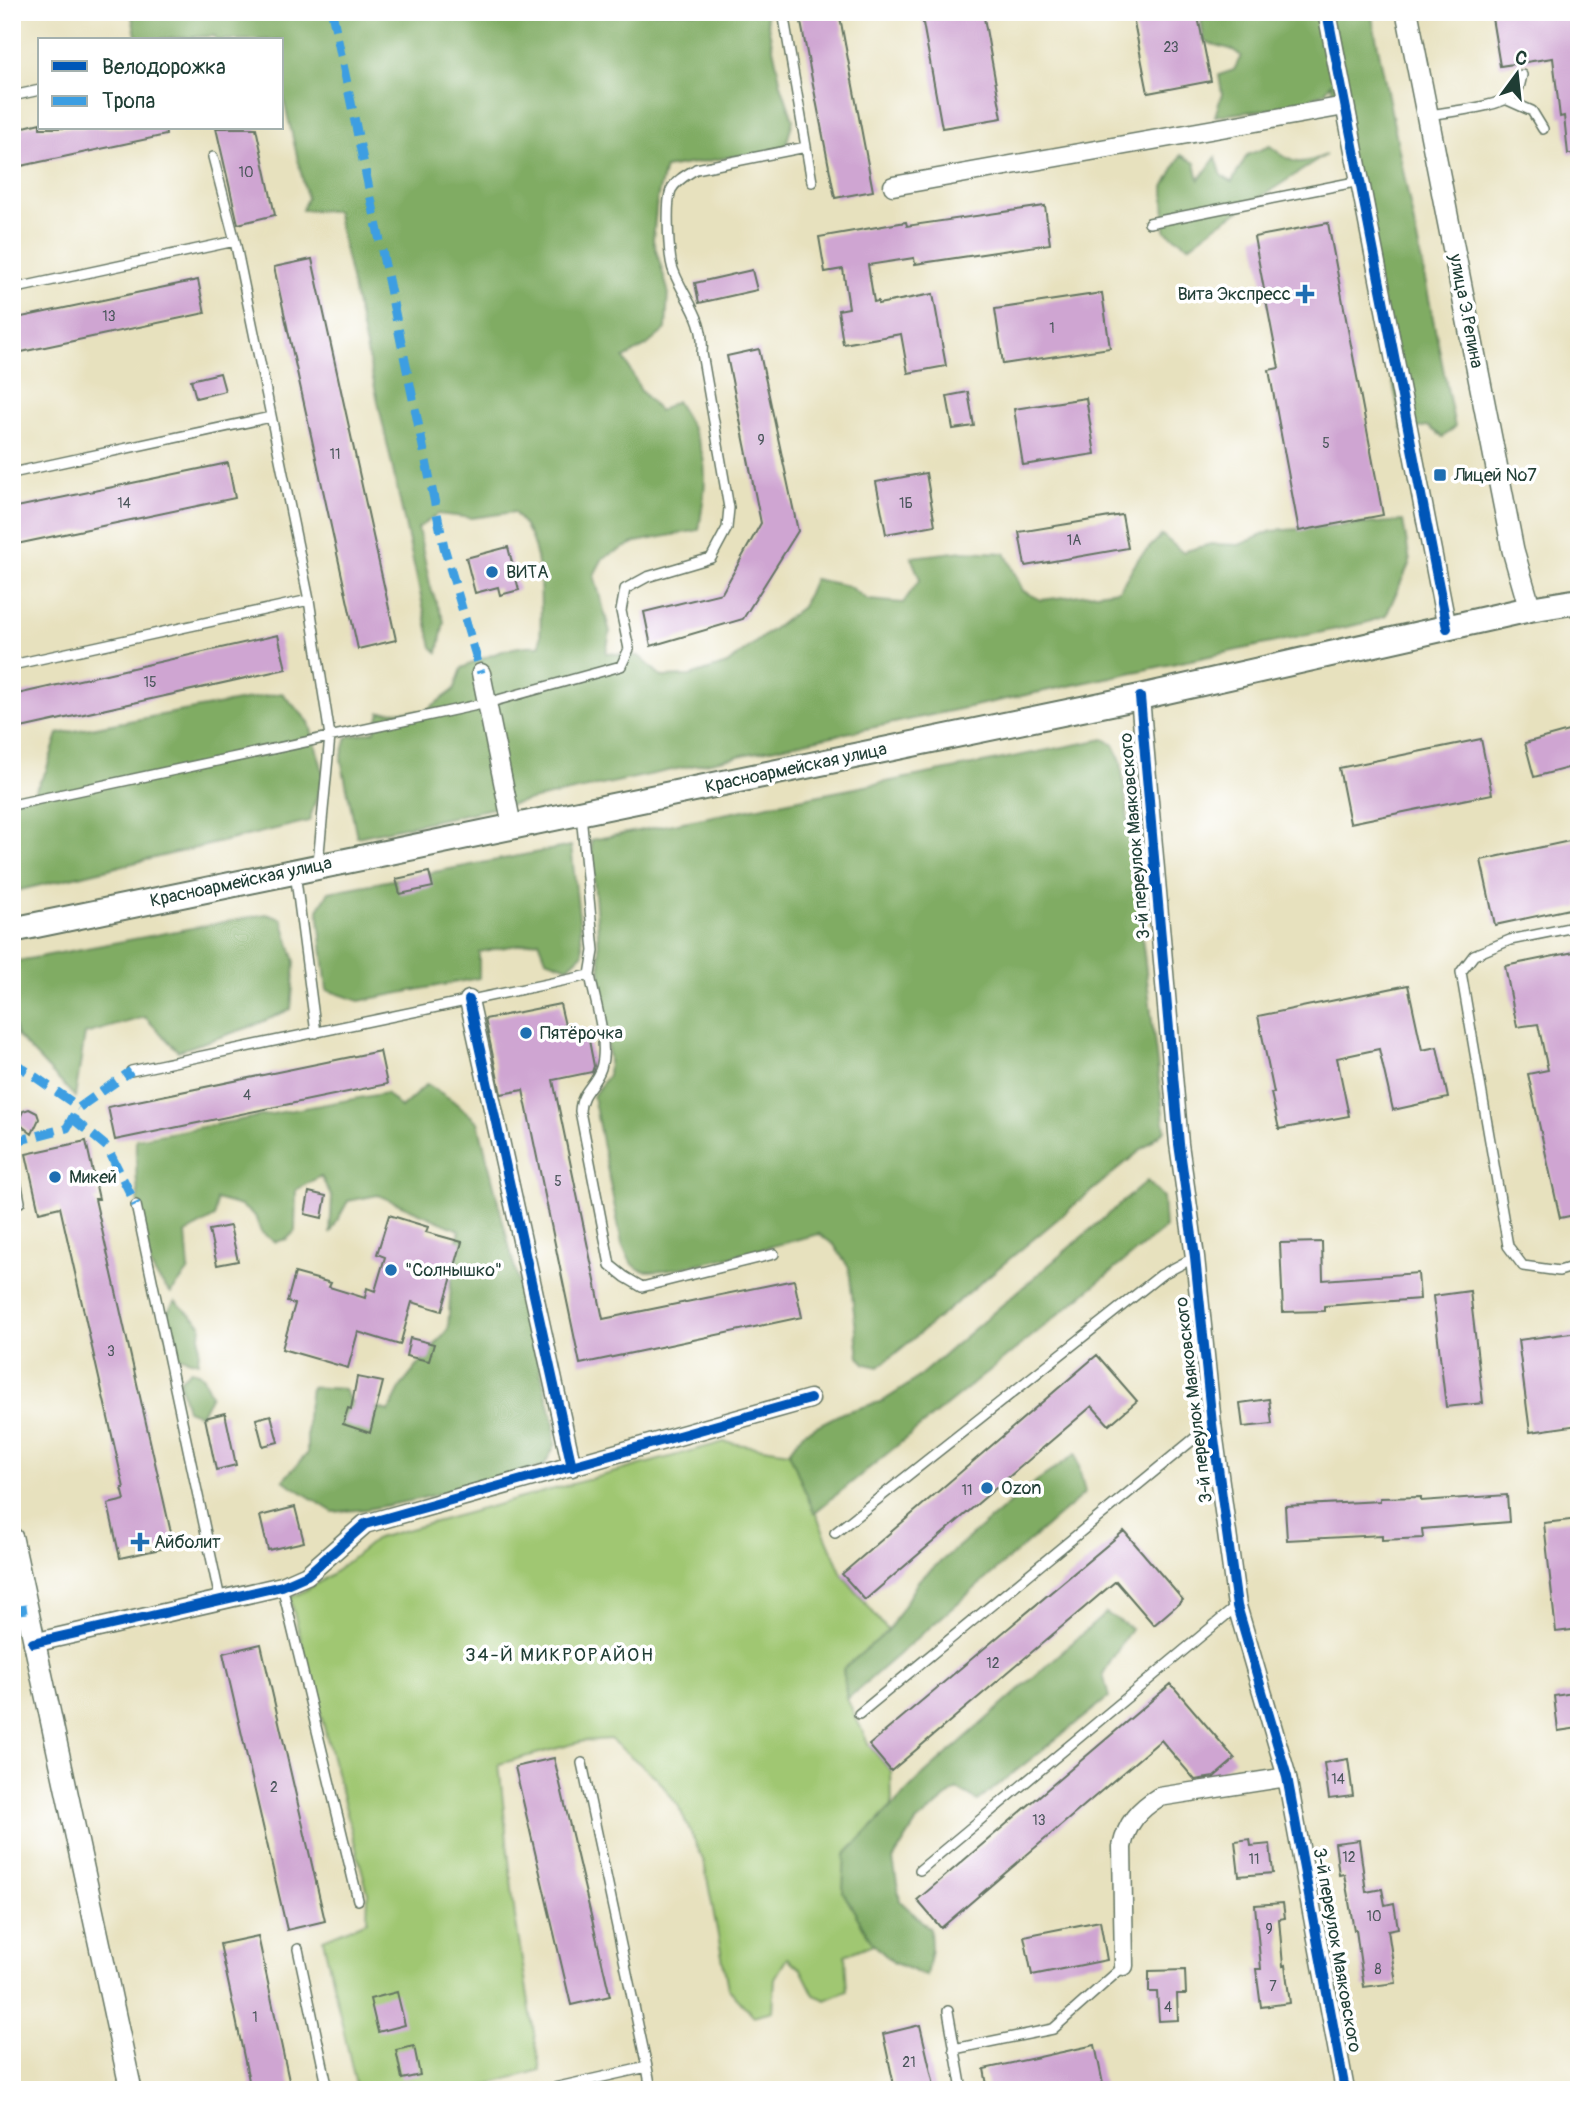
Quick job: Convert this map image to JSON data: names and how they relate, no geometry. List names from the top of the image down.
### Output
{
  "streets": {
    "main road": ["Красноармейская улица"],
    "street": ["улица Э.Репина", "3-й переулок Маяковского"]
  },
  "crossings": [
    ["улица Э.Репина", "Красноармейская улица"],
    ["Красноармейская улица", "3-й переулок Маяковского"]
  ],
  "districts": ["34-Й МИКРОРАЙОН"],
  "places": {
    "health": ["Вита Экспресс", "Айболит"],
    "transit": ["Лицей №7"],
    "other": [
      "ВИТА",
      "Пятёрочка",
      "Микей",
      "\"Солнышко\"",
      "Ozon"
    ]
  },
  "house_numbers": [
    "23",
    "10",
    "13",
    "1",
    "9",
    "5",
    "11",
    "14",
    "1Б",
    "1А",
    "15",
    "4",
    "5",
    "3",
    "11",
    "12",
    "14",
    "2",
    "13",
    "12",
    "11",
    "10",
    "9",
    "8",
    "7",
    "4",
    "1",
    "21"
  ],
  "legend": ["Велодорожка", "Тропа"],
  "north": "top"
}
